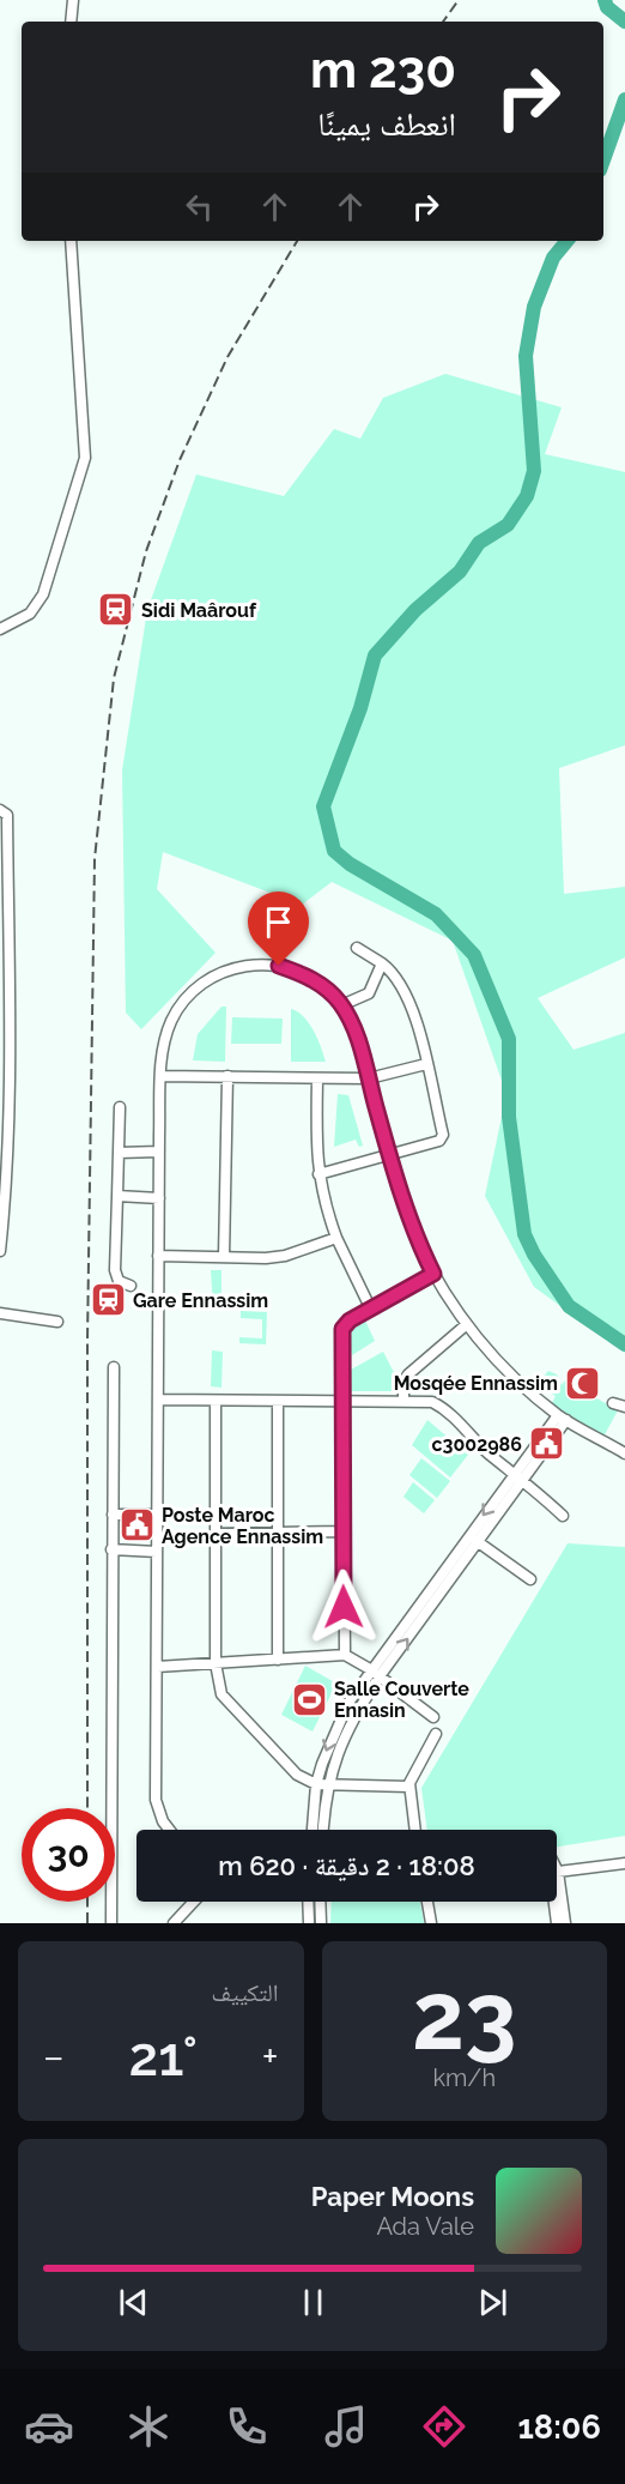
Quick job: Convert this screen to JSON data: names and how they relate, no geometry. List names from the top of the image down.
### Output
{
  "places": {
    "station": ["Sidi Maârouf", "Gare Ennassim"],
    "mosque": ["Mosqée Ennassim"],
    "public building": ["c3002986", "Poste Maroc Agence Ennassim"],
    "sports": ["Salle Couverte Ennasin"]
  },
  "page": {
    "turn": ["230 m", "انعطف يمينًا"],
    "limit": "30",
    "trip": "18:08 · 2 دقيقة · 620 m",
    "tile": [
      ["23", "km/h"],
      "التكييف"
    ],
    "heat": ["−", "21°", "+"],
    "song": ["Paper Moons", "Ada Vale"],
    "tabs": "18:06"
  }
}
